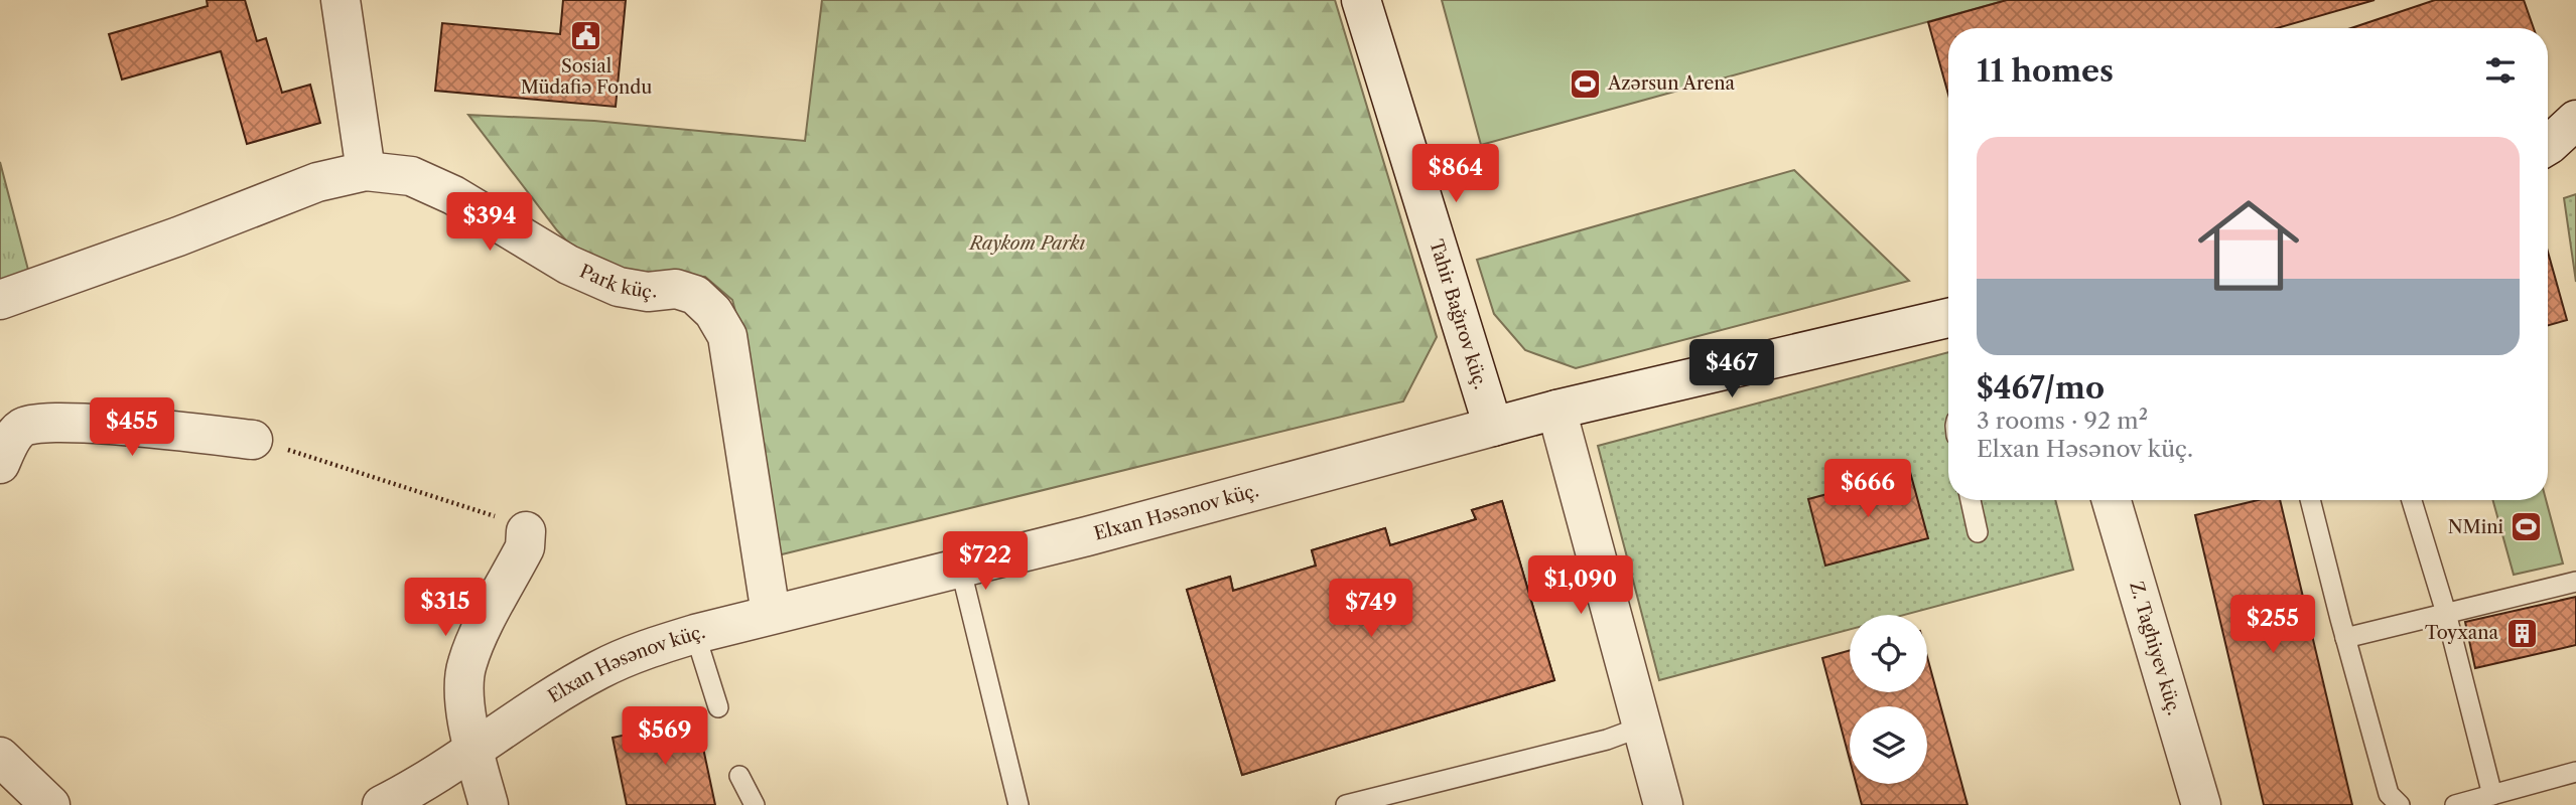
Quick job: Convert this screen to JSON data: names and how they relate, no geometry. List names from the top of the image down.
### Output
{
  "streets": {
    "street": [
      "Park küç.",
      "Tahir Bağırov küç.",
      "Elxan Həsənov küç.",
      "Z. Taghiyev küç."
    ]
  },
  "crossings": [
    ["Park küç.", "Elxan Həsənov küç."],
    ["Tahir Bağırov küç.", "Elxan Həsənov küç."]
  ],
  "parks": ["Raykom Parkı"],
  "places": {
    "public building": ["Sosial Müdafiə Fondu"],
    "sports": ["Azərsun Arena", "NMini"],
    "building": ["Toyxana"]
  },
  "page": {
    "heading": "11 homes",
    "list": [
      {
        "name": "$467/mo",
        "note": "3 rooms · 92 m² · Elxan Həsənov küç."
      }
    ],
    "price": [
      "$864",
      "$394",
      "$467",
      "$455",
      "$666",
      "$722",
      "$1,090",
      "$315",
      "$749",
      "$255",
      "$569"
    ]
  }
}
